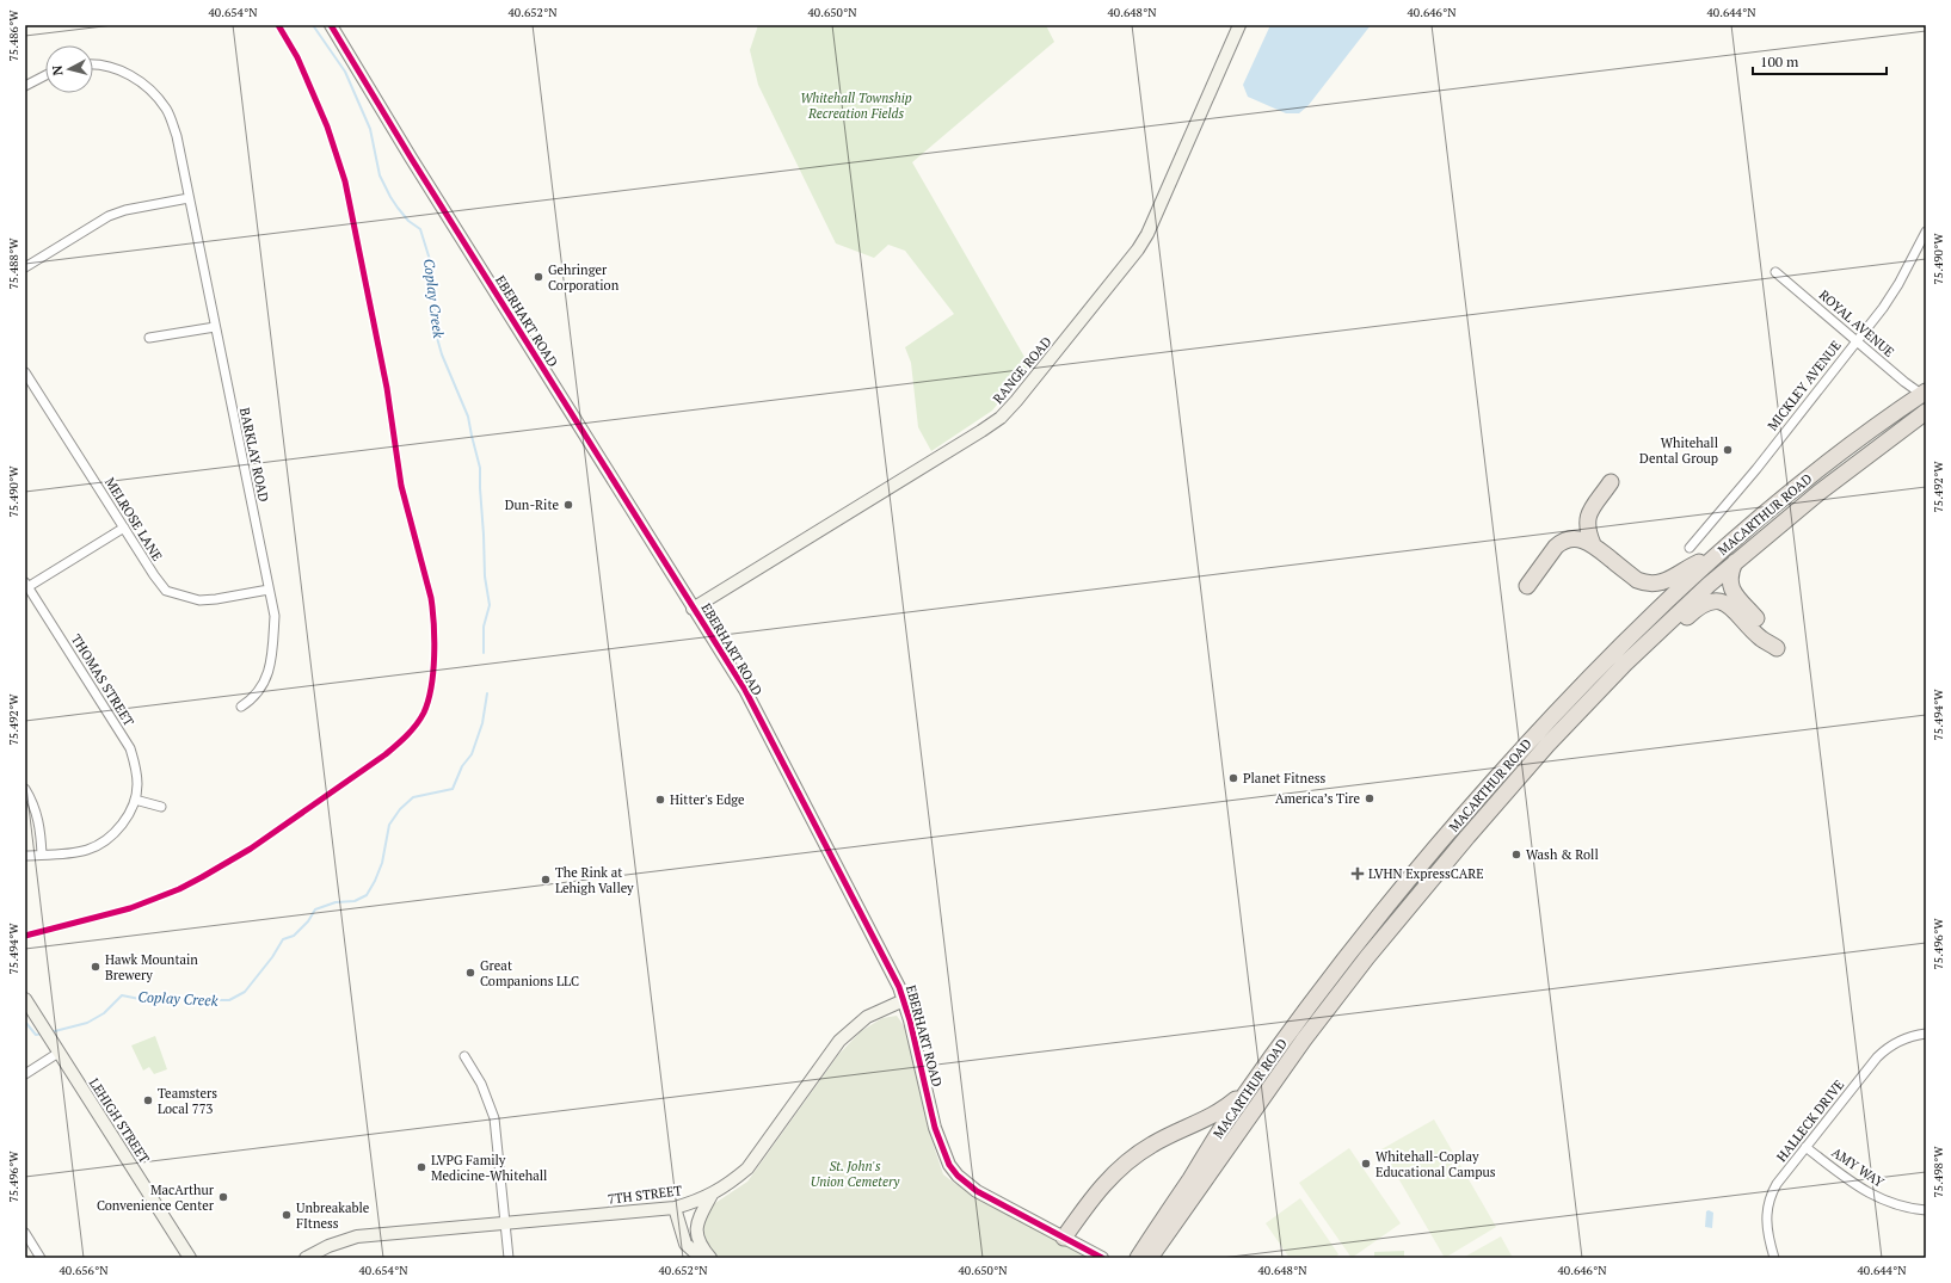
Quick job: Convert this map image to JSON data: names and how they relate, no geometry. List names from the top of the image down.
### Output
{
  "streets": {
    "highway": ["MACARTHUR ROAD"],
    "street": [
      "EBERHART ROAD",
      "ROYAL AVENUE",
      "RANGE ROAD",
      "MICKLEY AVENUE",
      "BARKLAY ROAD",
      "MELROSE LANE",
      "THOMAS STREET",
      "LEHIGH STREET",
      "HALLECK DRIVE",
      "AMY WAY",
      "7TH STREET"
    ]
  },
  "crossings": [
    ["EBERHART ROAD", "RANGE ROAD"],
    ["EBERHART ROAD", "7TH STREET"],
    ["ROYAL AVENUE", "MICKLEY AVENUE"],
    ["ROYAL AVENUE", "MACARTHUR ROAD"],
    ["BARKLAY ROAD", "MELROSE LANE"],
    ["HALLECK DRIVE", "AMY WAY"]
  ],
  "water": ["Coplay Creek"],
  "parks": ["Whitehall Township Recreation Fields", "St. John's Union Cemetery"],
  "places": {
    "other": [
      "Gehringer Corporation",
      "Whitehall Dental Group",
      "Dun-Rite",
      "Planet Fitness",
      "America’s Tire",
      "Hitter's Edge",
      "Wash & Roll",
      "The Rink at Lehigh Valley",
      "Hawk Mountain Brewery",
      "Great Companions LLC",
      "Teamsters Local 773",
      "Whitehall-Coplay Educational Campus",
      "LVPG Family Medicine-Whitehall",
      "MacArthur Convenience Center",
      "Unbreakable FItness"
    ],
    "health": ["LVHN ExpressCARE"]
  },
  "scale_bar": "100 m",
  "north": "left",
  "coordinates": [
    "40.654°N",
    "40.652°N",
    "40.650°N",
    "40.648°N",
    "40.646°N",
    "40.644°N",
    "75.486°W",
    "75.490°W",
    "75.488°W",
    "75.492°W",
    "75.494°W",
    "75.496°W",
    "75.498°W",
    "40.656°N"
  ]
}
